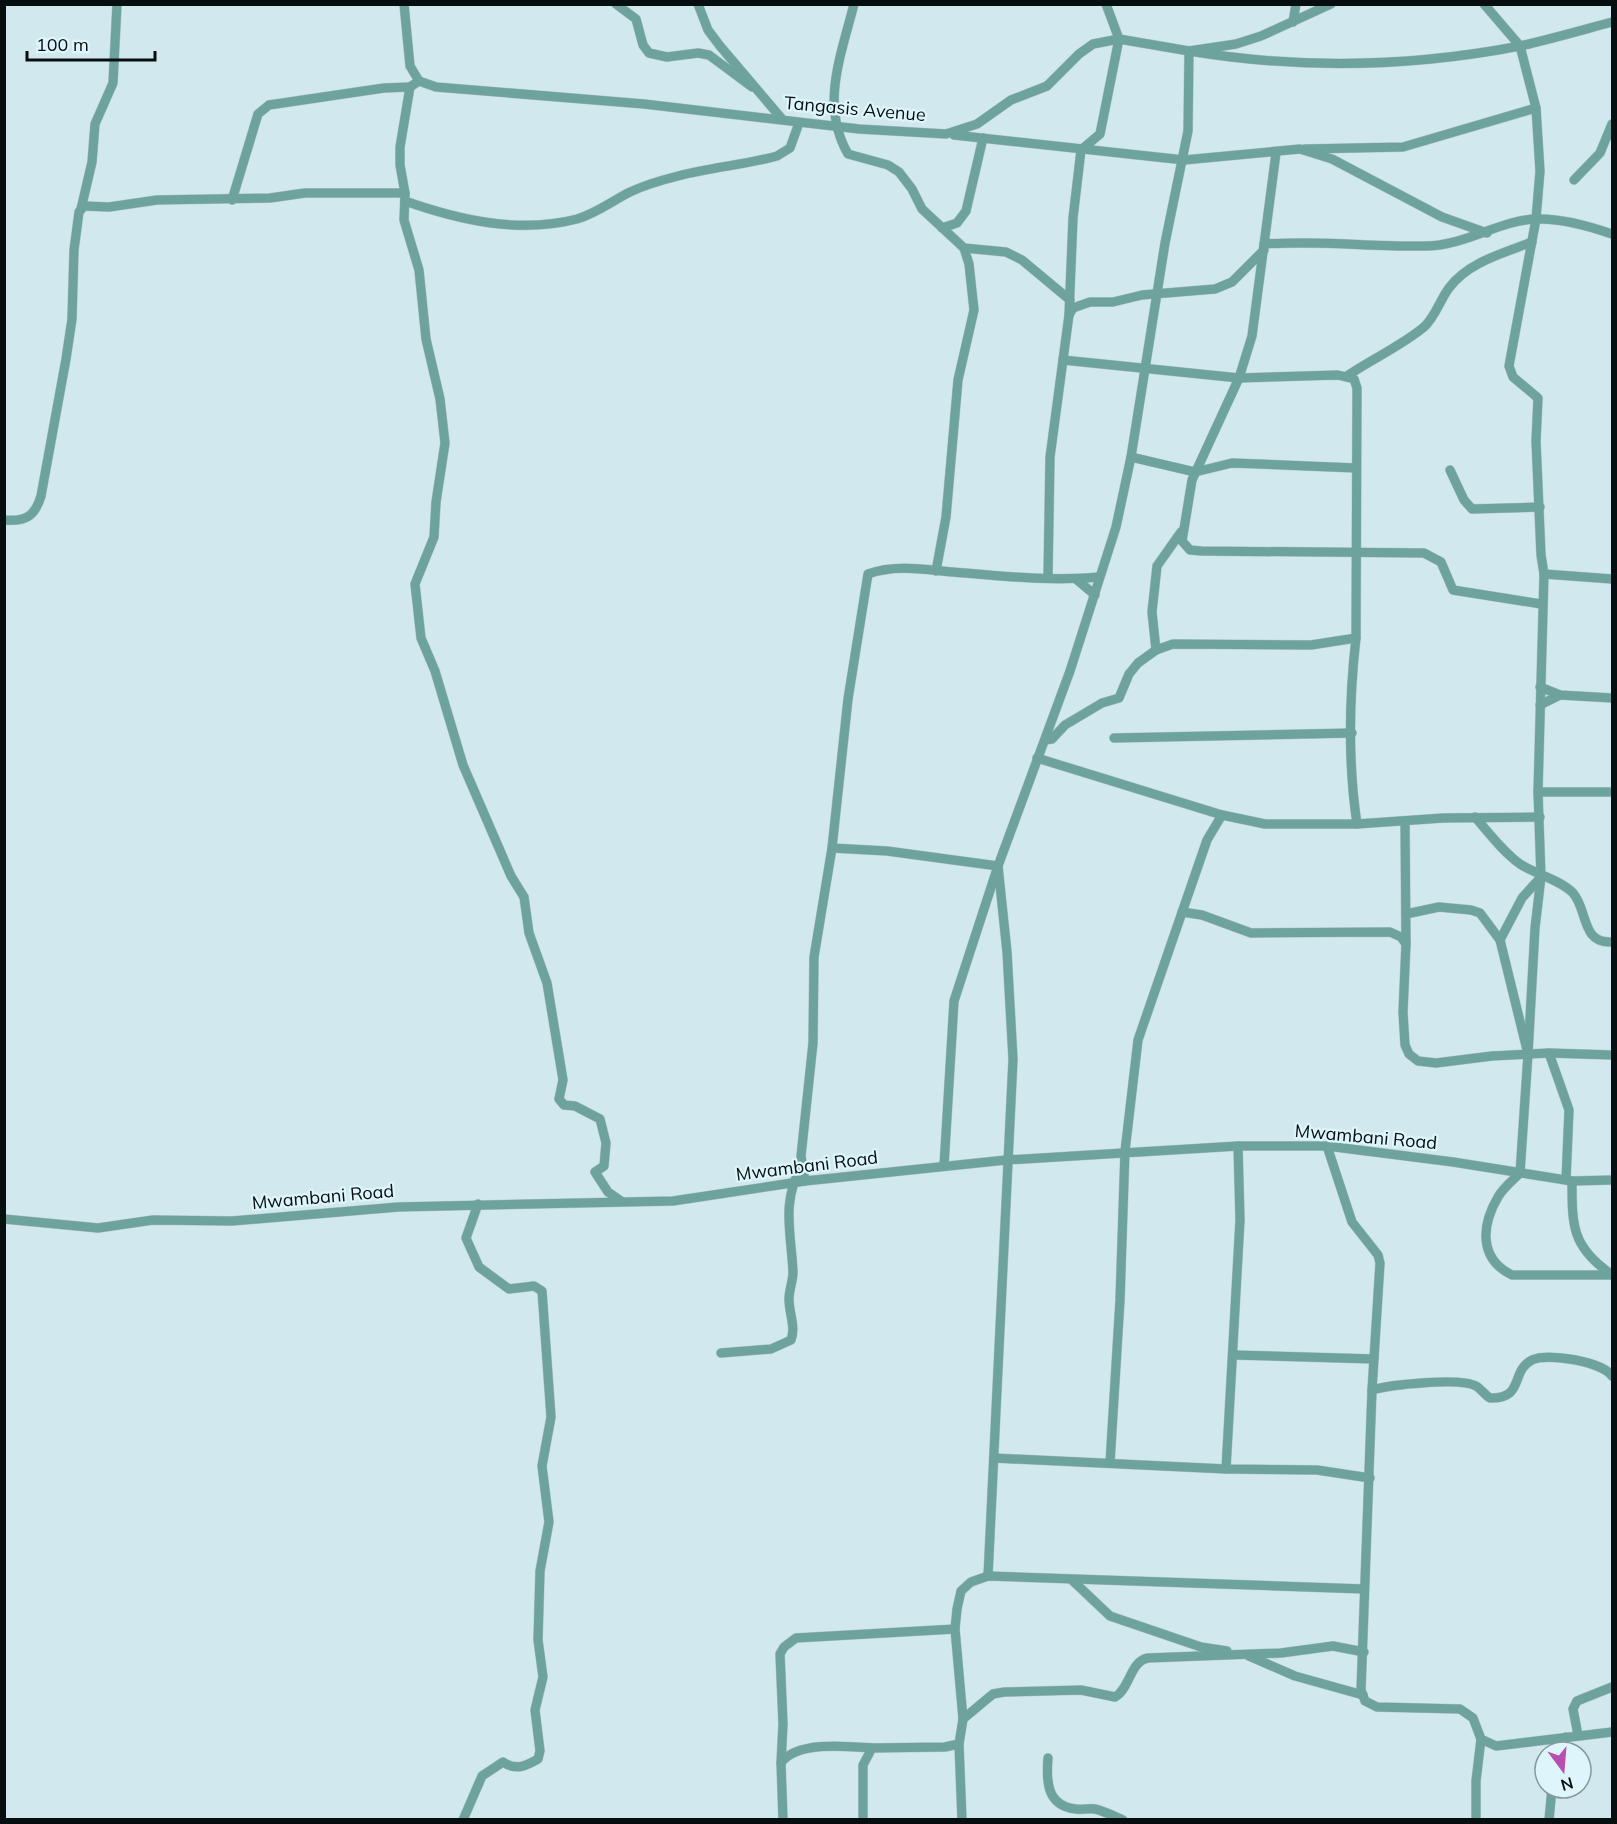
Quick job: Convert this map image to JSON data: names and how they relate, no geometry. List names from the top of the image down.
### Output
{
  "streets": {
    "street": ["Tangasis Avenue", "Mwambani Road"]
  },
  "scale_bar": "100 m",
  "north": "bottom"
}
